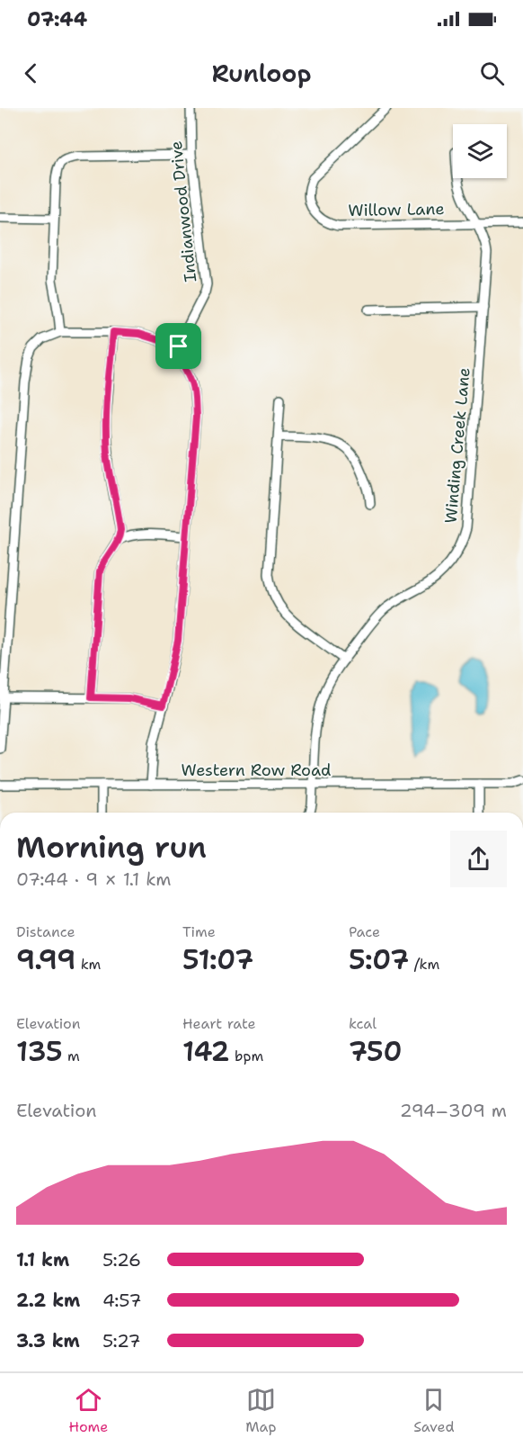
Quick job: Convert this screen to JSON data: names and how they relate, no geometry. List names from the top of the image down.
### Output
{
  "streets": {
    "street": [
      "Willow Lane",
      "Indianwood Drive",
      "Winding Creek Lane",
      "Western Row Road"
    ]
  },
  "crossings": [
    ["Willow Lane", "Winding Creek Lane"],
    ["Winding Creek Lane", "Western Row Road"]
  ],
  "page": {
    "status": "07:44",
    "header": "Runloop",
    "heading": ["Morning run", "07:44 · 9 × 1.1 km"],
    "stats": [
      ["Distance", "9.99 km"],
      ["Time", "51:07"],
      ["Pace", "5:07 /km"],
      ["Elevation", "135 m"],
      ["Heart rate", "142 bpm"],
      ["kcal", "750"]
    ],
    "chart": ["Elevation", "294–309 m"],
    "list": [
      {
        "name": "1.1 km",
        "note": "5:26"
      },
      {
        "name": "2.2 km",
        "note": "4:57"
      },
      {
        "name": "3.3 km",
        "note": "5:27"
      }
    ],
    "tabs": ["Home", "Map", "Saved"]
  }
}
